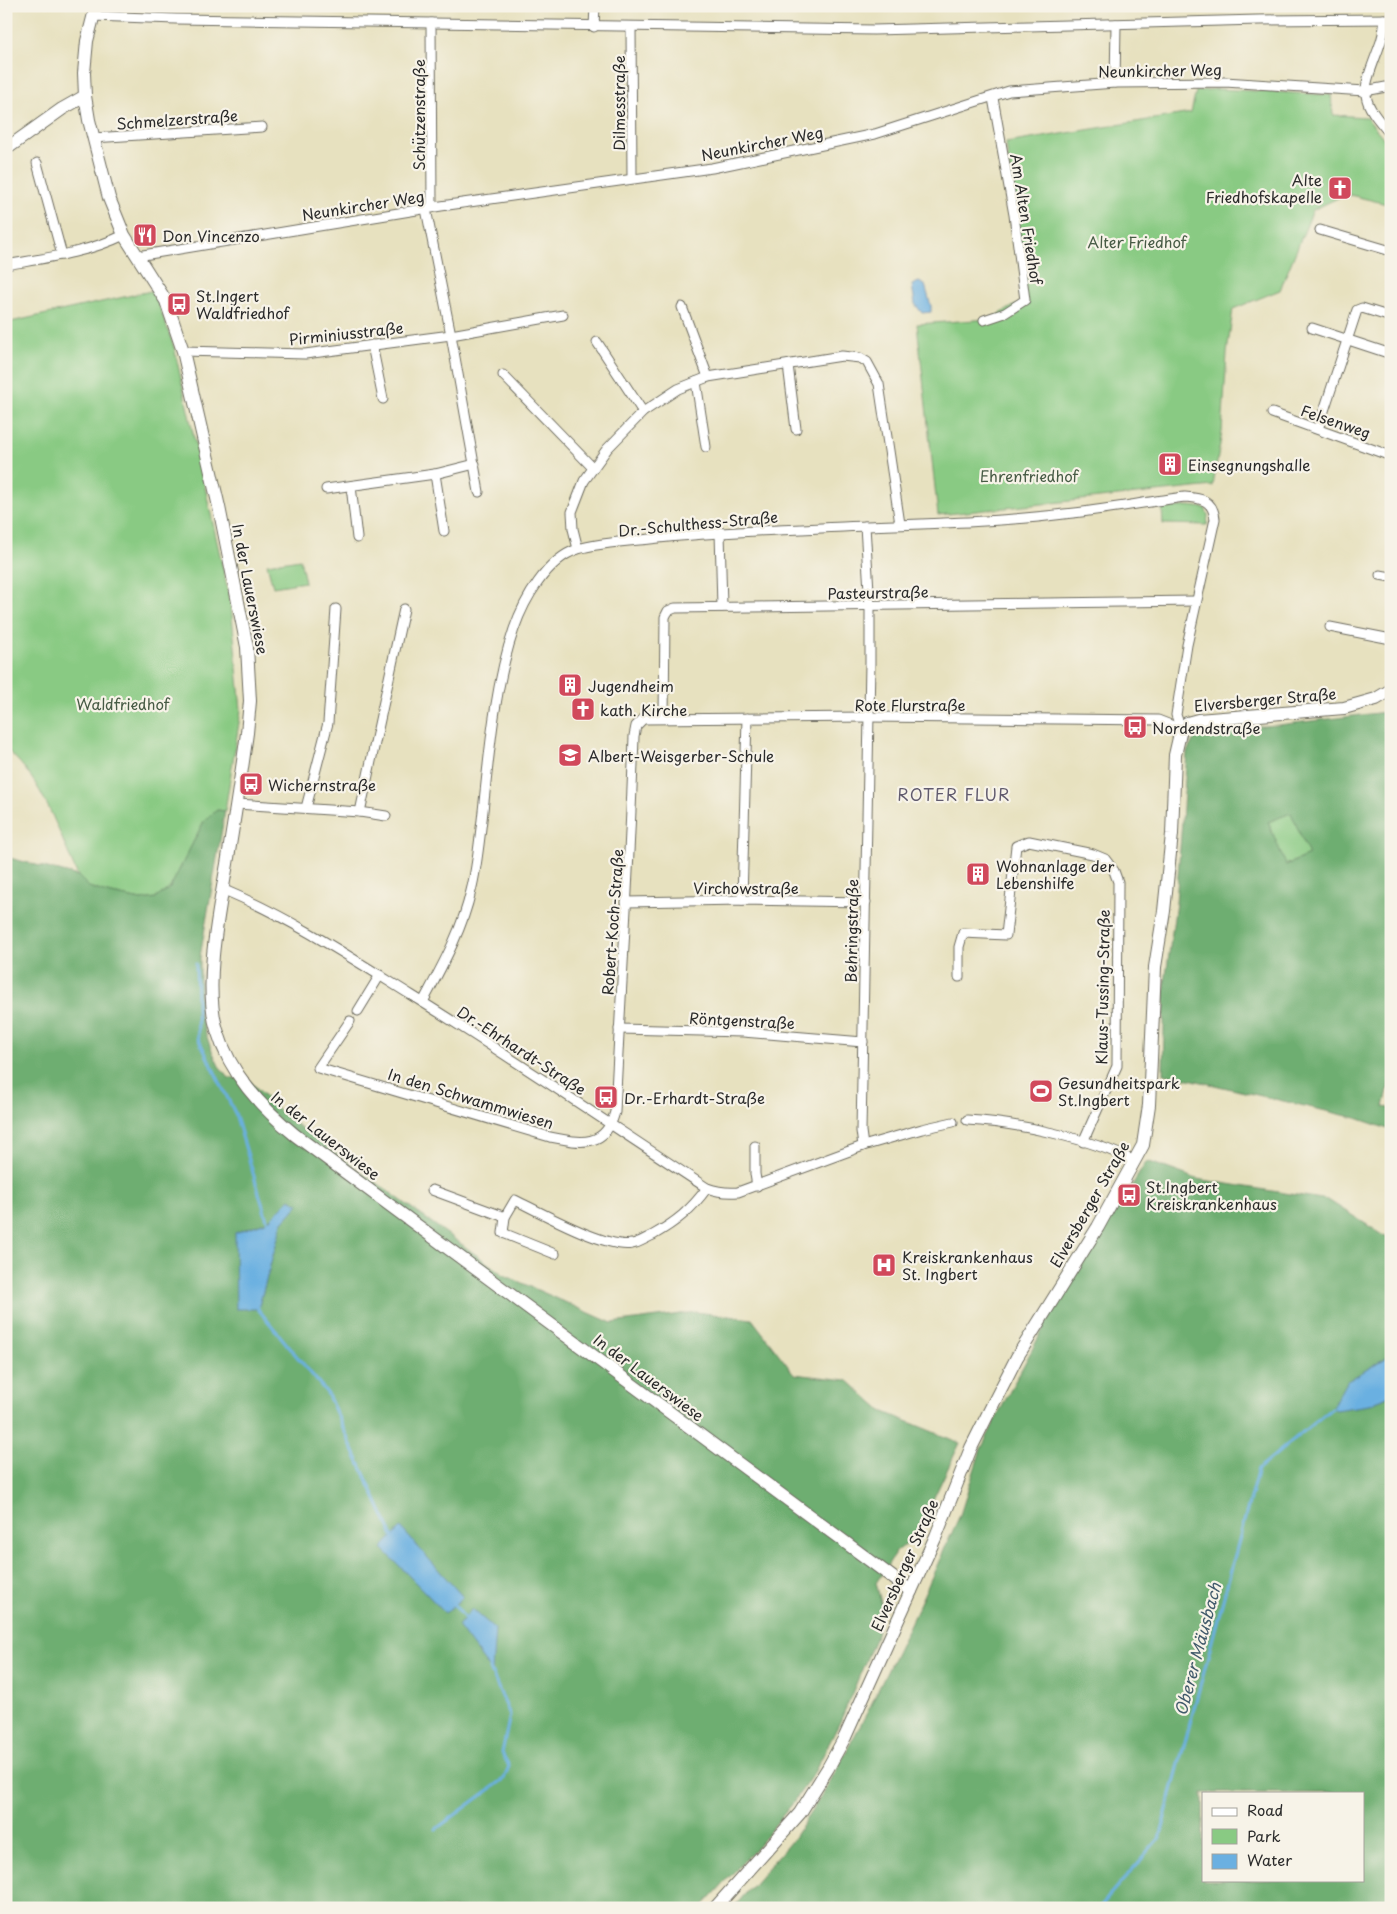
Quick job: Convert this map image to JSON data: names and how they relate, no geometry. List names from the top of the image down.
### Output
{
  "streets": {
    "street": [
      "Neunkircher Weg",
      "Dilmesstraße",
      "Schützenstraße",
      "Schmelzerstraße",
      "Am Alten Friedhof",
      "Pirminiusstraße",
      "Felsenweg",
      "Dr.-Schulthess-Straße",
      "In der Lauerswiese",
      "Pasteurstraße",
      "Elversberger Straße",
      "Rote Flurstraße",
      "Virchowstraße",
      "Robert-Koch-Straße",
      "Behringstraße",
      "Klaus-Tussing-Straße",
      "Röntgenstraße",
      "Dr.-Ehrhardt-Straße",
      "In den Schwammwiesen"
    ]
  },
  "crossings": [
    ["Neunkircher Weg", "Dilmesstraße"],
    ["Neunkircher Weg", "Schützenstraße"],
    ["Neunkircher Weg", "Am Alten Friedhof"],
    ["Neunkircher Weg", "In der Lauerswiese"],
    ["Schützenstraße", "Pirminiusstraße"],
    ["Schmelzerstraße", "In der Lauerswiese"],
    ["Pirminiusstraße", "In der Lauerswiese"],
    ["Dr.-Schulthess-Straße", "Pasteurstraße"],
    ["Dr.-Schulthess-Straße", "Behringstraße"],
    ["Dr.-Schulthess-Straße", "Dr.-Ehrhardt-Straße"],
    ["In der Lauerswiese", "Elversberger Straße"],
    ["In der Lauerswiese", "Dr.-Ehrhardt-Straße"],
    ["Pasteurstraße", "Rote Flurstraße"],
    ["Pasteurstraße", "Behringstraße"],
    ["Elversberger Straße", "Rote Flurstraße"],
    ["Rote Flurstraße", "Robert-Koch-Straße"],
    ["Rote Flurstraße", "Behringstraße"],
    ["Virchowstraße", "Robert-Koch-Straße"],
    ["Virchowstraße", "Behringstraße"],
    ["Robert-Koch-Straße", "Röntgenstraße"],
    ["Robert-Koch-Straße", "Dr.-Ehrhardt-Straße"],
    ["Robert-Koch-Straße", "In den Schwammwiesen"],
    ["Behringstraße", "Röntgenstraße"],
    ["Behringstraße", "Dr.-Ehrhardt-Straße"],
    ["Dr.-Ehrhardt-Straße", "In den Schwammwiesen"]
  ],
  "districts": ["ROTER FLUR"],
  "water": ["Oberer Mäusbach"],
  "parks": ["Alter Friedhof", "Ehrenfriedhof", "Waldfriedhof"],
  "places": {
    "church": ["Alte Friedhofskapelle", "kath. Kirche"],
    "restaurant": ["Don Vincenzo"],
    "bus stop": [
      "St.Ingert Waldfriedhof",
      "Nordendstraße",
      "Wichernstraße",
      "Dr.-Erhardt-Straße",
      "St.Ingbert Kreiskrankenhaus"
    ],
    "building": ["Einsegnungshalle", "Jugendheim", "Wohnanlage der Lebenshilfe"],
    "school or university": ["Albert-Weisgerber-Schule"],
    "sports": ["Gesundheitspark St.Ingbert"],
    "hospital": ["Kreiskrankenhaus St. Ingbert"]
  },
  "legend": ["Road", "Park", "Water"]
}
